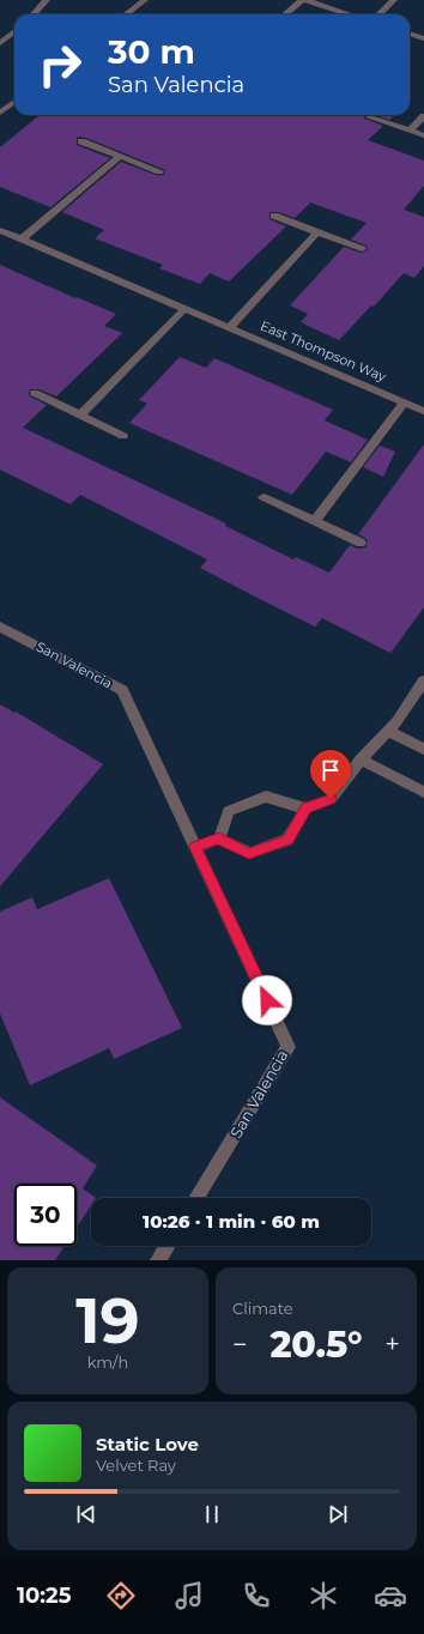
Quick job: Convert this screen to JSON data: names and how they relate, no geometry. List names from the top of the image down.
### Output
{
  "streets": {
    "street": ["East Thompson Way", "San Valencia"]
  },
  "page": {
    "turn": ["30 m", "San Valencia"],
    "limit": "30",
    "trip": "10:26 · 1 min · 60 m",
    "tile": [
      ["19", "km/h"],
      "Climate"
    ],
    "heat": ["−", "20.5°", "+"],
    "song": ["Static Love", "Velvet Ray"],
    "tabs": "10:25"
  }
}
